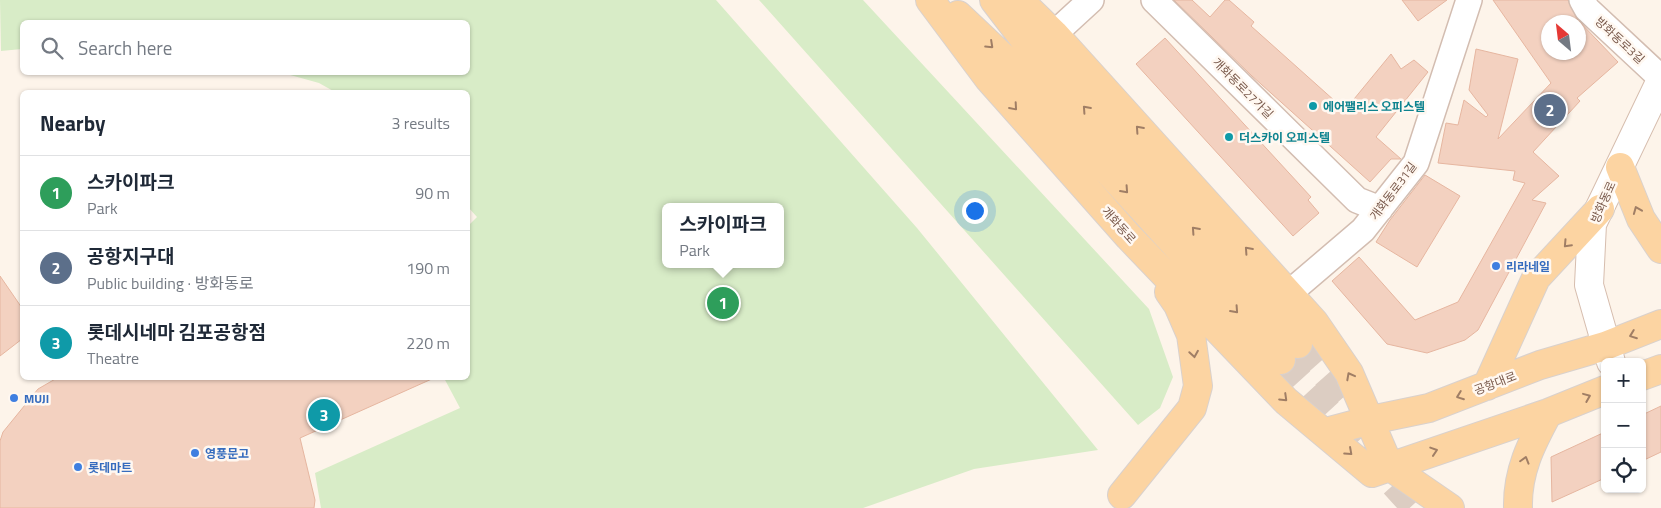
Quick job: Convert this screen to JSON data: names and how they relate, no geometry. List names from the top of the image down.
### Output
{
  "streets": {
    "main road": ["방화동로", "개화동로", "공항대로"],
    "street": ["방화동로3길", "개화동로27가길", "개화동로31길"]
  },
  "crossings": [
    ["방화동로3길", "방화동로"],
    ["개화동로27가길", "개화동로31길"],
    ["방화동로", "공항대로"],
    ["개화동로", "공항대로"]
  ],
  "places": [
    "에어팰리스 오피스텔",
    "더스카이 오피스텔",
    "리라네일",
    "MUJI",
    "영풍문고",
    "롯데마트"
  ],
  "north": "top left",
  "page": {
    "search": "Search here",
    "heading": ["Nearby", "3 results"],
    "pins": ["2", "1", "3"],
    "list": [
      {
        "mark": "1",
        "name": "스카이파크",
        "note": "Park",
        "value": "90 m"
      },
      {
        "mark": "2",
        "name": "공항지구대",
        "note": "Public building · 방화동로",
        "value": "190 m"
      },
      {
        "mark": "3",
        "name": "롯데시네마 김포공항점",
        "note": "Theatre",
        "value": "220 m"
      }
    ],
    "popup": ["스카이파크", "Park"],
    "map_buttons": ["+", "−"]
  }
}
